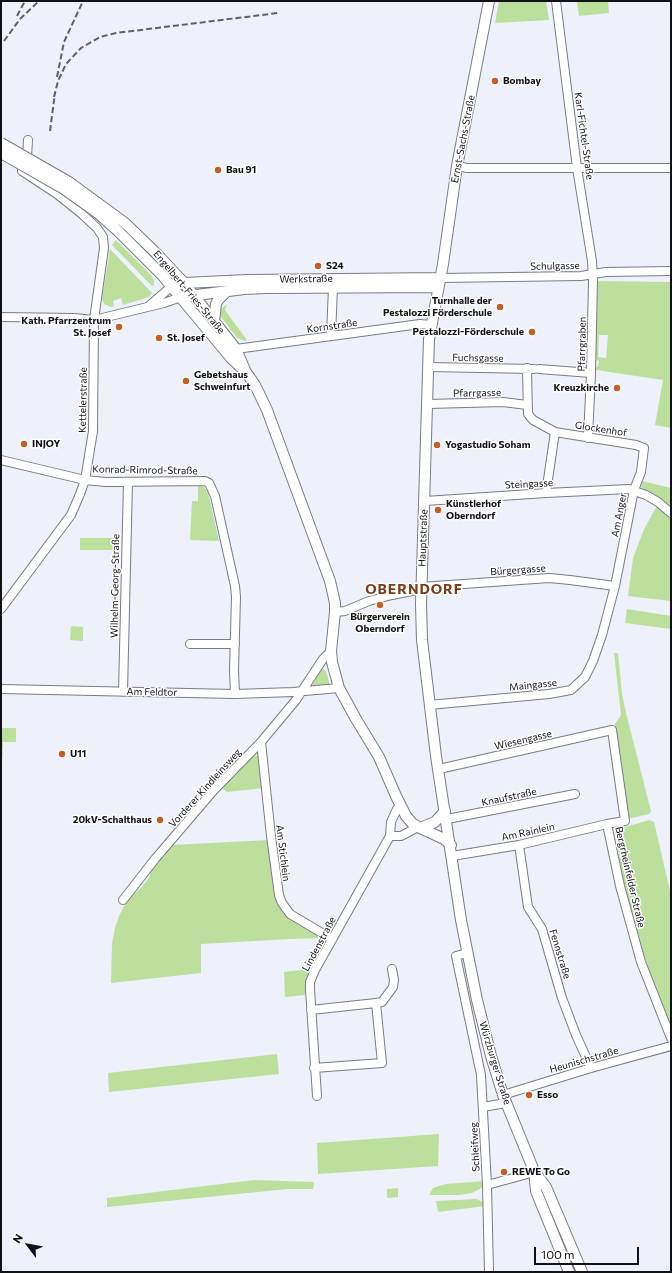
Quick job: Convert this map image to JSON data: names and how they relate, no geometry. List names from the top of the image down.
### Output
{
  "streets": {
    "main road": [
      "Ernst-Sachs-Straße",
      "Werkstraße",
      "Engelbert-Fries-Straße",
      "Hauptstraße",
      "Würzburger Straße"
    ],
    "street": [
      "Karl-Fichtel-Straße",
      "Schulgasse",
      "Kornstraße",
      "Pfarrgraben",
      "Fuchsgasse",
      "Pfarrgasse",
      "Kettelerstraße",
      "Glockenhof",
      "Konrad-Rimrod-Straße",
      "Steingasse",
      "Am Anger",
      "Bürgergasse",
      "Wilhelm-Georg-Straße",
      "Maingasse",
      "Am Feldtor",
      "Wiesengasse",
      "Vorderer Kindleinsweg",
      "Knaufstraße",
      "Am Rainlein",
      "Am Stichlein",
      "Bergrheinfelder Straße",
      "Lindenstraße",
      "Fennstraße",
      "Heunischstraße",
      "Schleifweg"
    ]
  },
  "crossings": [
    ["Karl-Fichtel-Straße", "Schulgasse"],
    ["Karl-Fichtel-Straße", "Pfarrgraben"],
    ["Ernst-Sachs-Straße", "Schulgasse"],
    ["Ernst-Sachs-Straße", "Werkstraße"],
    ["Ernst-Sachs-Straße", "Hauptstraße"],
    ["Schulgasse", "Werkstraße"],
    ["Schulgasse", "Pfarrgraben"],
    ["Schulgasse", "Hauptstraße"],
    ["Werkstraße", "Engelbert-Fries-Straße"],
    ["Werkstraße", "Hauptstraße"],
    ["Engelbert-Fries-Straße", "Kornstraße"],
    ["Kornstraße", "Hauptstraße"],
    ["Pfarrgraben", "Fuchsgasse"],
    ["Pfarrgraben", "Glockenhof"],
    ["Fuchsgasse", "Hauptstraße"],
    ["Pfarrgasse", "Glockenhof"],
    ["Pfarrgasse", "Hauptstraße"],
    ["Kettelerstraße", "Konrad-Rimrod-Straße"],
    ["Glockenhof", "Am Anger"],
    ["Konrad-Rimrod-Straße", "Wilhelm-Georg-Straße"],
    ["Steingasse", "Am Anger"],
    ["Steingasse", "Hauptstraße"],
    ["Am Anger", "Bürgergasse"],
    ["Am Anger", "Maingasse"],
    ["Hauptstraße", "Bürgergasse"],
    ["Hauptstraße", "Maingasse"],
    ["Hauptstraße", "Wiesengasse"],
    ["Hauptstraße", "Knaufstraße"],
    ["Hauptstraße", "Würzburger Straße"],
    ["Bürgergasse", "Maingasse"],
    ["Wilhelm-Georg-Straße", "Am Feldtor"],
    ["Am Feldtor", "Vorderer Kindleinsweg"],
    ["Wiesengasse", "Bergrheinfelder Straße"],
    ["Vorderer Kindleinsweg", "Am Stichlein"],
    ["Am Rainlein", "Bergrheinfelder Straße"],
    ["Am Rainlein", "Fennstraße"],
    ["Am Rainlein", "Würzburger Straße"],
    ["Am Stichlein", "Lindenstraße"],
    ["Fennstraße", "Heunischstraße"],
    ["Heunischstraße", "Würzburger Straße"],
    ["Würzburger Straße", "Schleifweg"]
  ],
  "districts": ["OBERNDORF"],
  "places": [
    "Bombay",
    "Bau 91",
    "S24",
    "Turnhalle der Pestalozzi Förderschule",
    "Kath. Pfarrzentrum St. Josef",
    "Pestalozzi-Förderschule",
    "St. Josef",
    "Gebetshaus Schweinfurt",
    "Kreuzkirche",
    "INJOY",
    "Yogastudio Soham",
    "Künstlerhof Oberndorf",
    "Bürgerverein Oberndorf",
    "U11",
    "20kV-Schalthaus",
    "Esso",
    "REWE To Go"
  ],
  "scale_bar": "100 m",
  "north": "top left"
}
